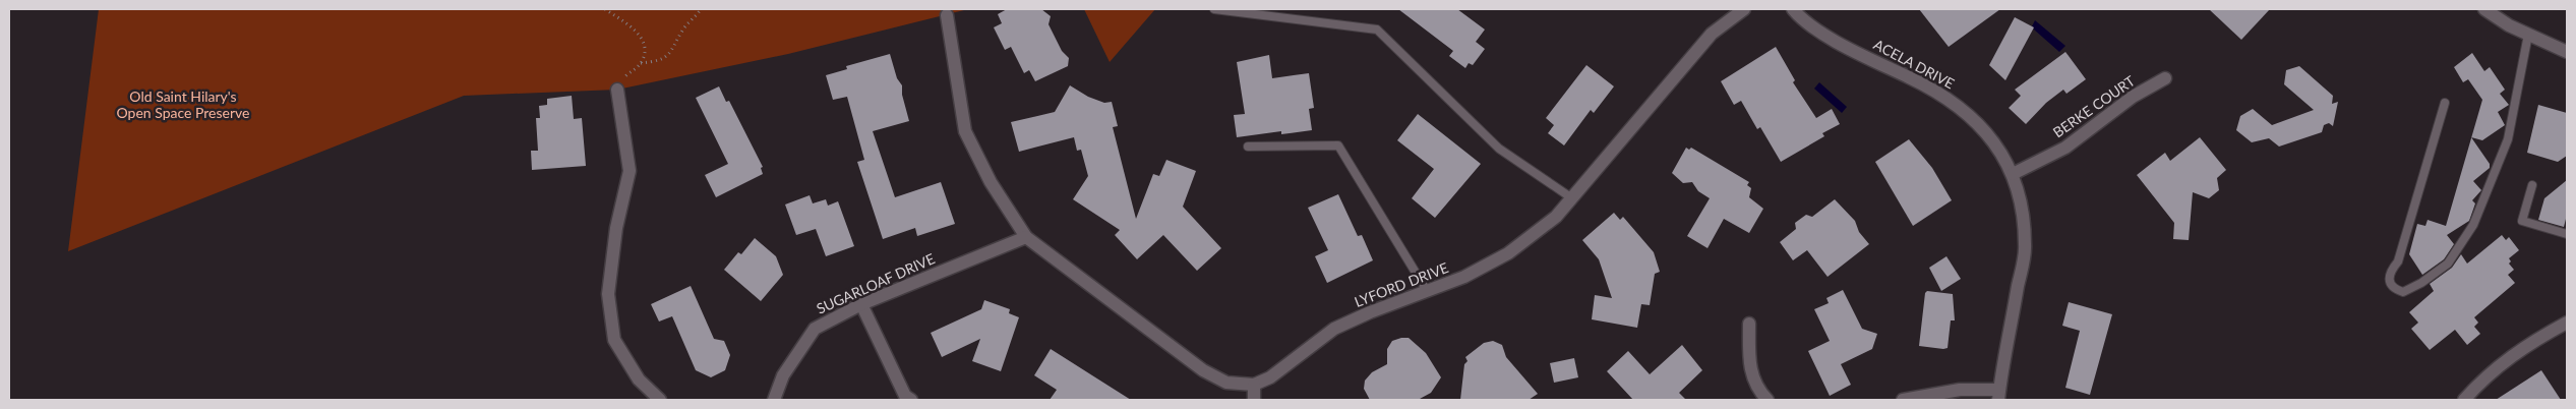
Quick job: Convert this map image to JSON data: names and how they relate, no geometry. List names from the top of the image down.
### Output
{
  "streets": {
    "street": [
      "ACELA DRIVE",
      "BERKE COURT",
      "SUGARLOAF DRIVE",
      "LYFORD DRIVE"
    ]
  },
  "crossings": [
    ["ACELA DRIVE", "BERKE COURT"]
  ],
  "parks": ["Old Saint Hilary's Open Space Preserve"]
}
